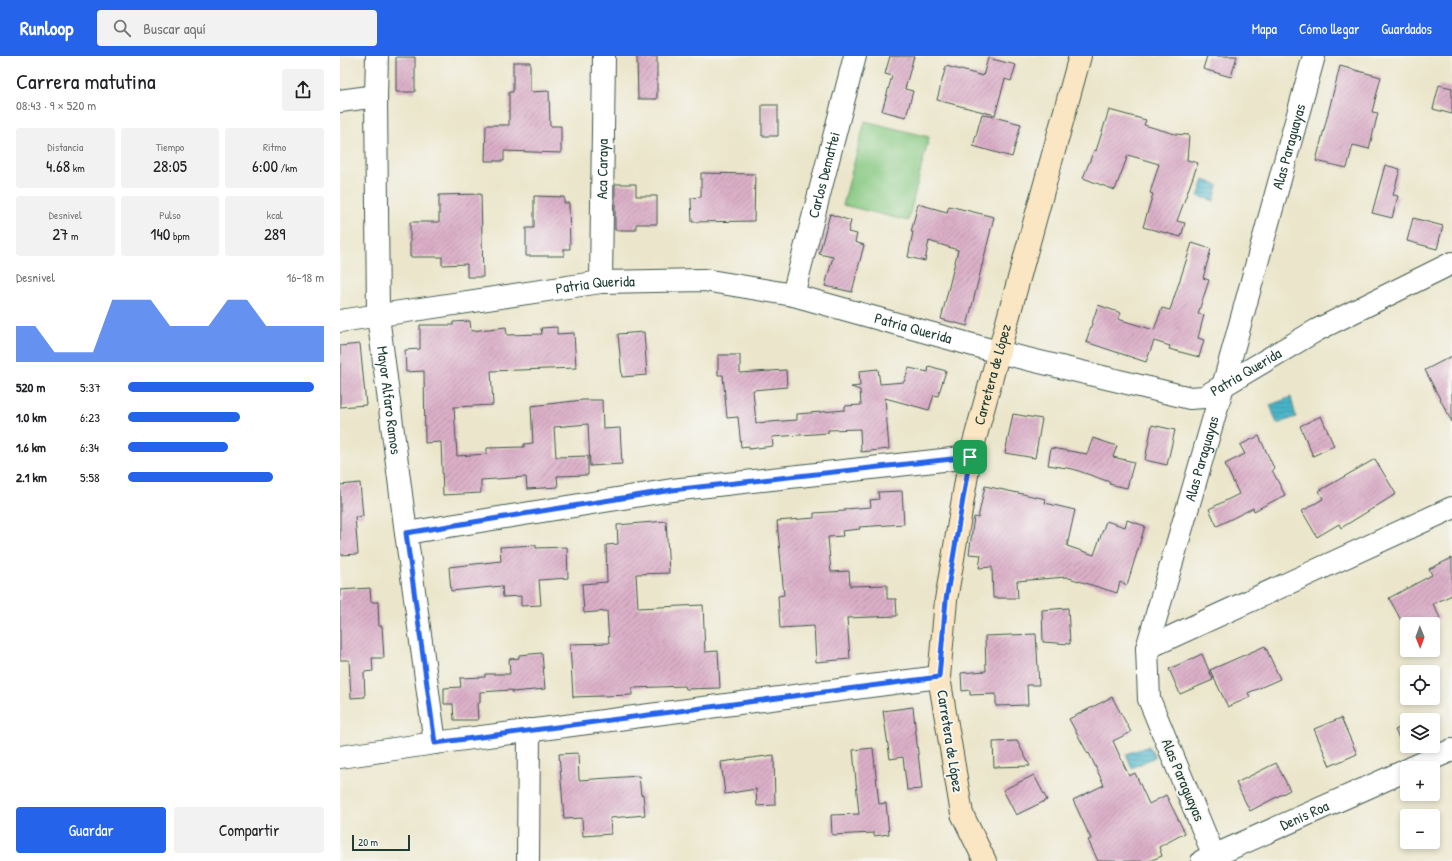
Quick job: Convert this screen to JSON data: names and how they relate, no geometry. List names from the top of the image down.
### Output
{
  "streets": {
    "main road": ["Carretera de López"],
    "street": [
      "Alas Paraguayas",
      "Aca Caraya",
      "Carlos Demattei",
      "Patria Querida",
      "Mayor Alfaro Ramos",
      "Denis Roa"
    ]
  },
  "crossings": [
    ["Alas Paraguayas", "Patria Querida"],
    ["Alas Paraguayas", "Denis Roa"],
    ["Aca Caraya", "Patria Querida"],
    ["Carlos Demattei", "Patria Querida"],
    ["Patria Querida", "Carretera de López"],
    ["Patria Querida", "Mayor Alfaro Ramos"]
  ],
  "scale_bar": "20 m",
  "north": "bottom",
  "page": {
    "header": "Runloop",
    "search": "Buscar aquí",
    "nav": ["Mapa", "Cómo llegar", "Guardados"],
    "heading": ["Carrera matutina", "08:43 · 9 × 520 m"],
    "stats": [
      ["Distancia", "4.68 km"],
      ["Tiempo", "28:05"],
      ["Ritmo", "6:00 /km"],
      ["Desnivel", "27 m"],
      ["Pulso", "140 bpm"],
      ["kcal", "289"]
    ],
    "chart": ["Desnivel", "16–18 m"],
    "list": [
      {
        "name": "520 m",
        "note": "5:37"
      },
      {
        "name": "1.0 km",
        "note": "6:23"
      },
      {
        "name": "1.6 km",
        "note": "6:34"
      },
      {
        "name": "2.1 km",
        "note": "5:58"
      }
    ],
    "map_buttons": ["+", "−"],
    "buttons": ["Guardar", "Compartir"],
    "scale": "20 m"
  }
}
